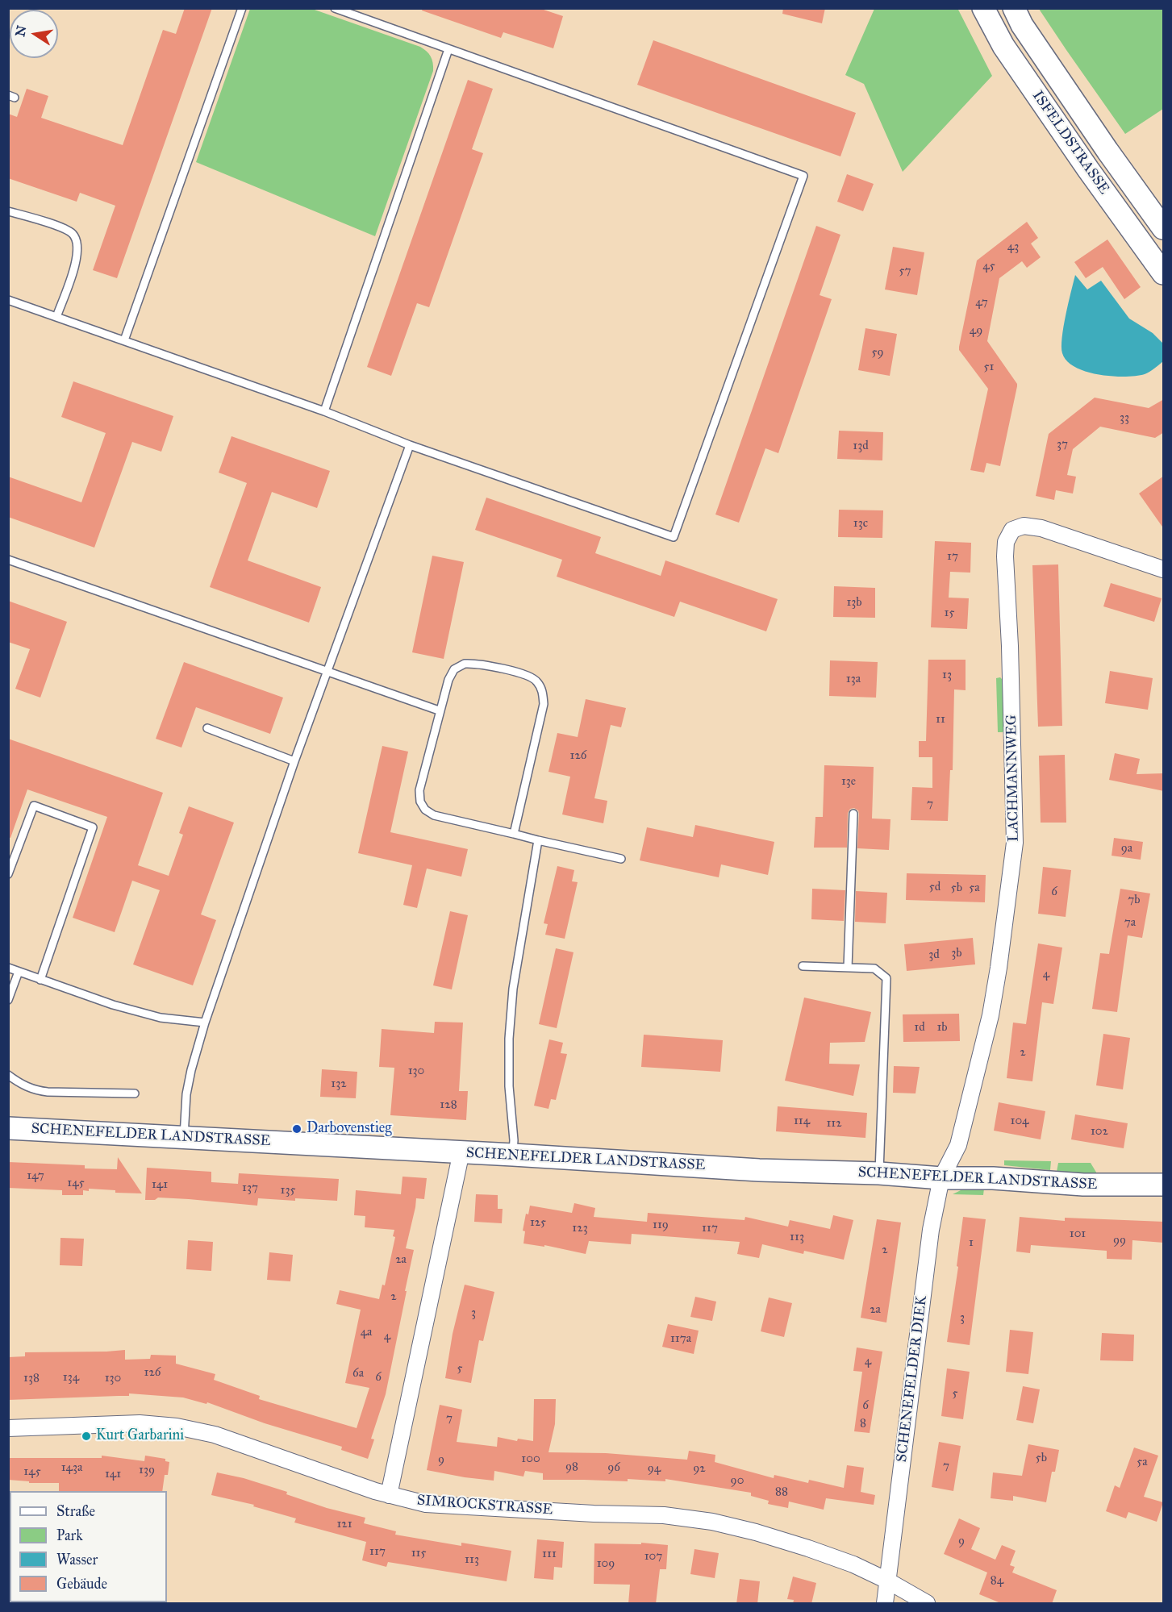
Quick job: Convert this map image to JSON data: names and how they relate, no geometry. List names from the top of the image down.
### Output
{
  "streets": {
    "street": [
      "ISFELDSTRASSE",
      "LACHMANNWEG",
      "SCHENEFELDER LANDSTRASSE",
      "SCHENEFELDER DIEK",
      "SIMROCKSTRASSE"
    ]
  },
  "crossings": [
    ["LACHMANNWEG", "SCHENEFELDER LANDSTRASSE"],
    ["LACHMANNWEG", "SCHENEFELDER DIEK"],
    ["SCHENEFELDER LANDSTRASSE", "SCHENEFELDER DIEK"],
    ["SCHENEFELDER DIEK", "SIMROCKSTRASSE"]
  ],
  "places": ["Darbovenstieg", "Kurt Garbarini"],
  "house_numbers": [
    "43",
    "45",
    "57",
    "47",
    "49",
    "59",
    "51",
    "33",
    "37",
    "13d",
    "13c",
    "17",
    "13b",
    "15",
    "13",
    "13a",
    "11",
    "126",
    "13e",
    "7",
    "9a",
    "5d",
    "5b",
    "5a",
    "6",
    "7b",
    "7a",
    "3b",
    "3d",
    "4",
    "1d",
    "1b",
    "2",
    "130",
    "132",
    "128",
    "114",
    "104",
    "112",
    "102",
    "147",
    "145",
    "141",
    "137",
    "135",
    "125",
    "119",
    "123",
    "117",
    "101",
    "113",
    "99",
    "1",
    "2",
    "2a",
    "2",
    "2a",
    "3",
    "3",
    "4a",
    "4",
    "117a",
    "4",
    "5",
    "126",
    "6a",
    "134",
    "6",
    "138",
    "130",
    "5",
    "6",
    "7",
    "8",
    "5b",
    "100",
    "9",
    "5a",
    "7",
    "98",
    "143a",
    "96",
    "94",
    "92",
    "139",
    "145",
    "141",
    "90",
    "88",
    "121",
    "9",
    "117",
    "115",
    "111",
    "107",
    "113",
    "109",
    "84"
  ],
  "legend": [
    "Straße",
    "Park",
    "Wasser",
    "Gebäude"
  ],
  "north": "left"
}
